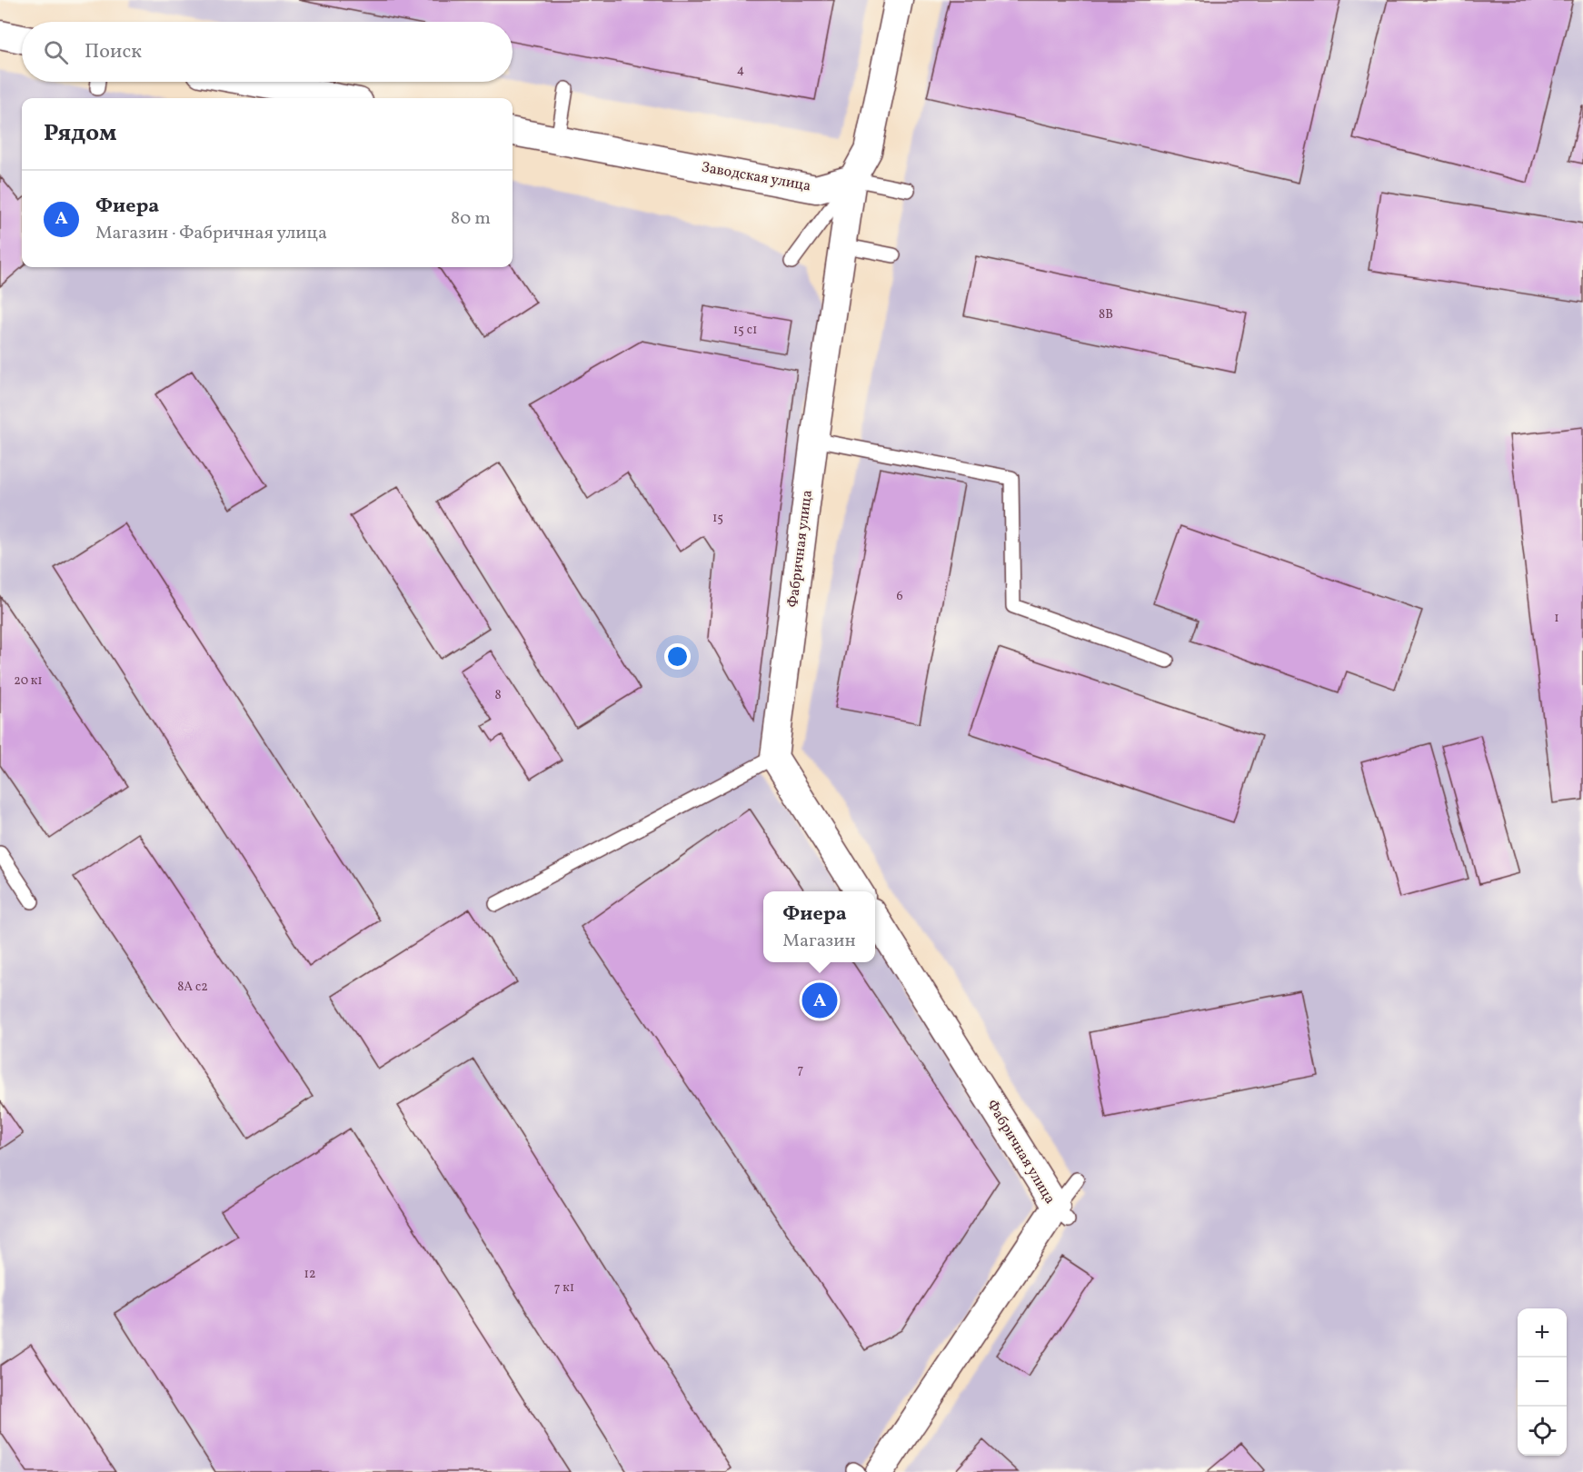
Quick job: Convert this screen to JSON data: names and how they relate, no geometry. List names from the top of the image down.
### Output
{
  "streets": {
    "street": ["Заводская улица", "Фабричная улица"]
  },
  "crossings": [
    ["Заводская улица", "Фабричная улица"]
  ],
  "house_numbers": [
    "4",
    "8В",
    "15 с1",
    "15",
    "6",
    "1",
    "20 к1",
    "8",
    "8А с2",
    "7",
    "12",
    "7 к1"
  ],
  "page": {
    "search": "Поиск",
    "heading": "Рядом",
    "list": [
      {
        "mark": "A",
        "name": "Фиера",
        "note": "Магазин · Фабричная улица",
        "value": "80 m"
      }
    ],
    "popup": ["Фиера", "Магазин"],
    "pins": "A",
    "map_buttons": ["+", "−"]
  }
}
